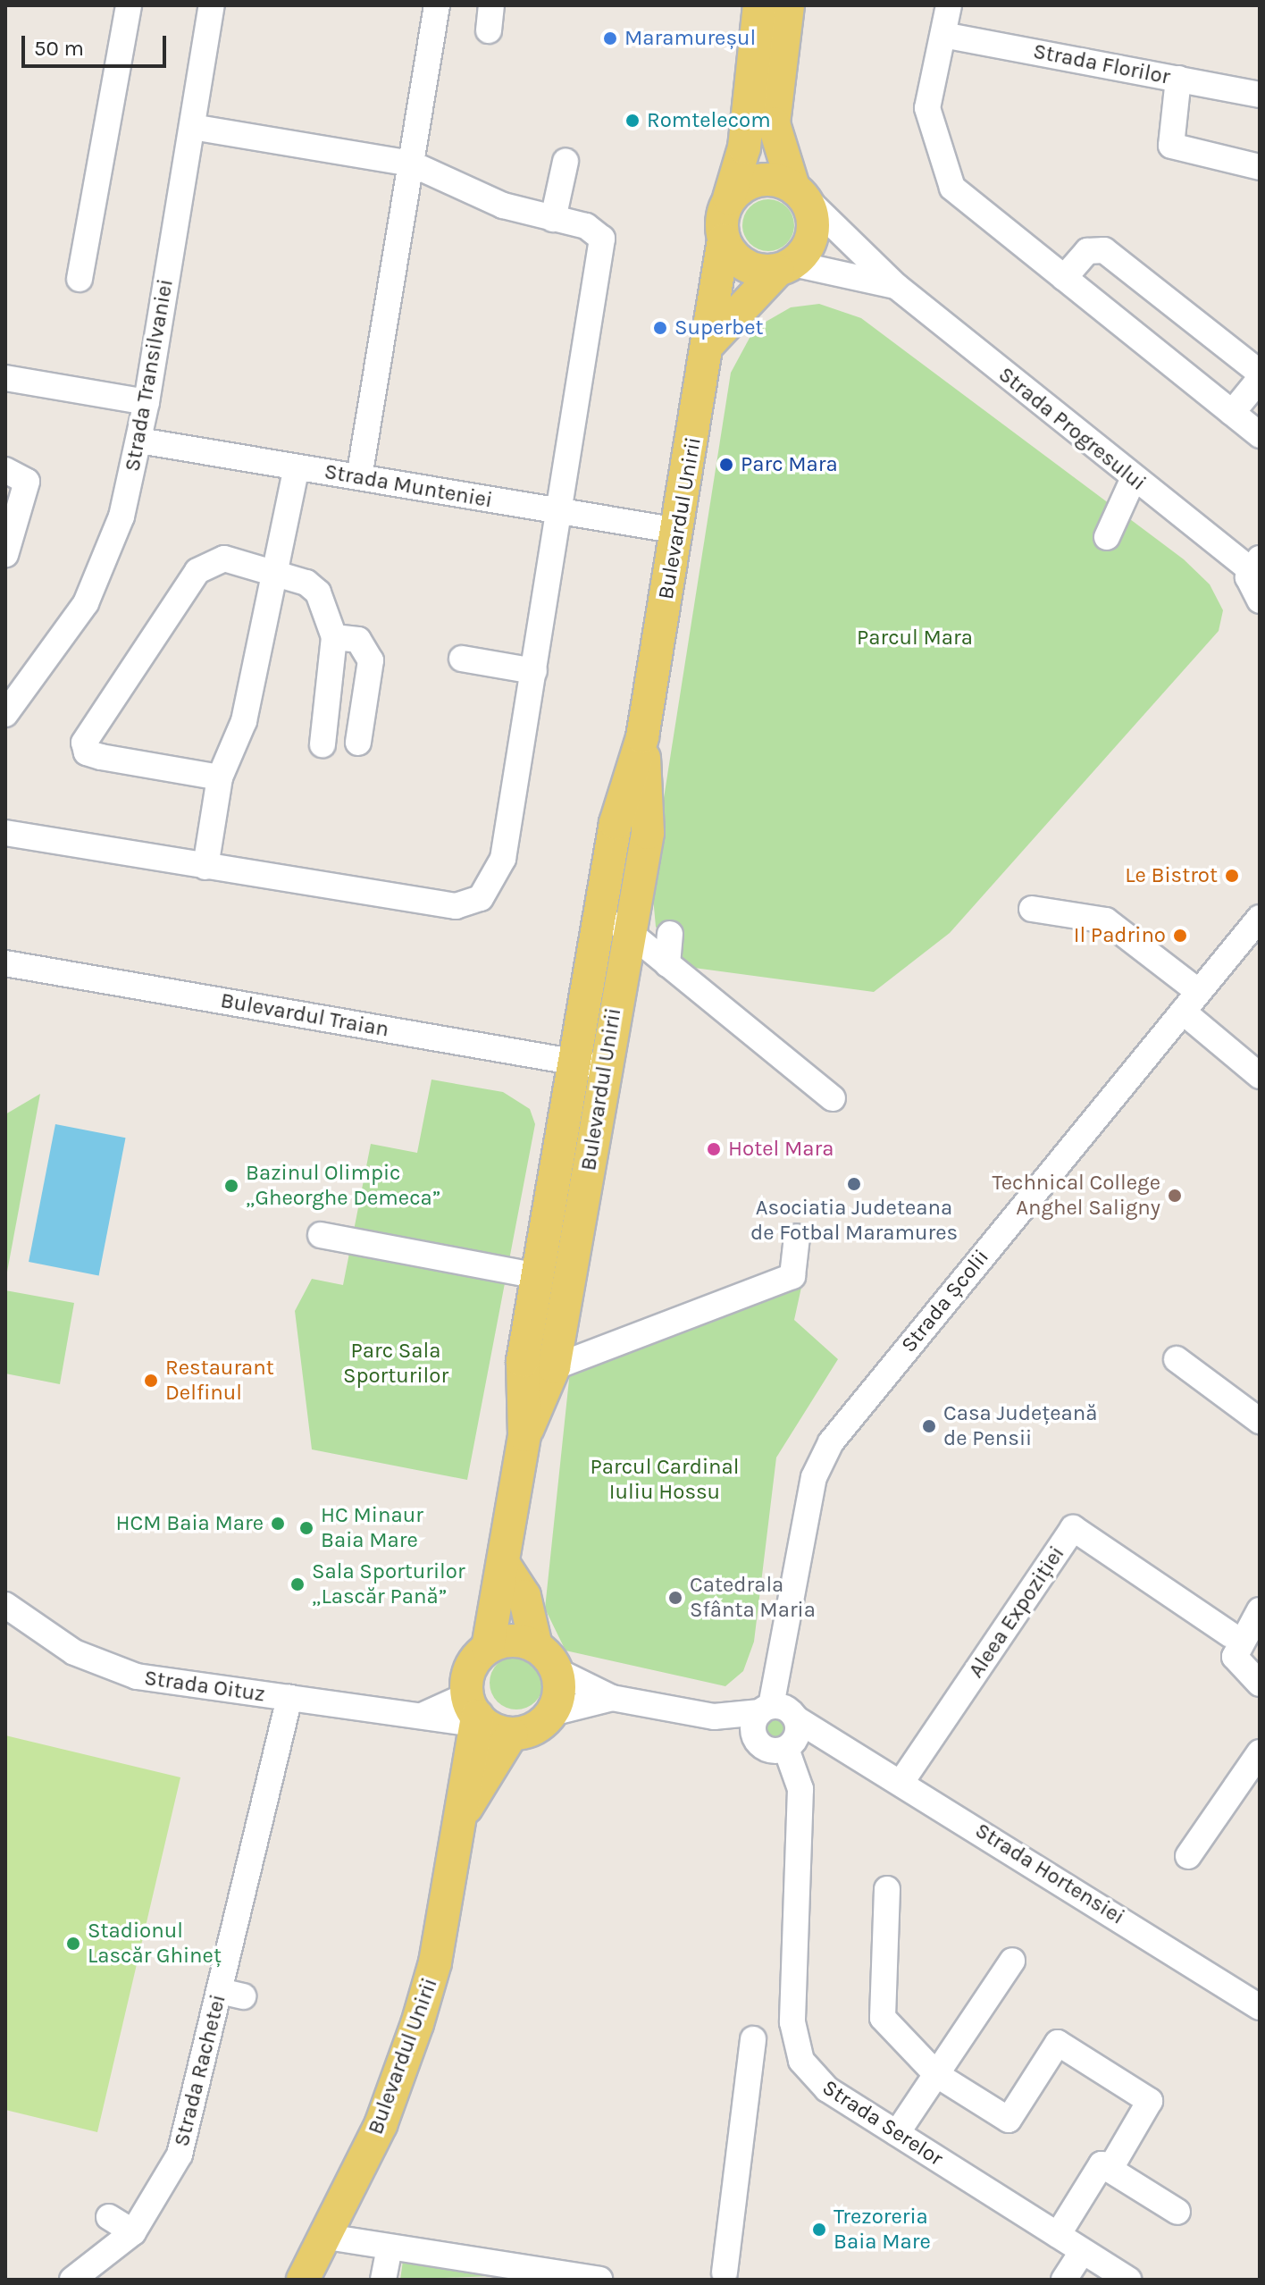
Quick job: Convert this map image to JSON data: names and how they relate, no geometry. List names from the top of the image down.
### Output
{
  "streets": {
    "main road": ["Bulevardul Unirii"],
    "street": [
      "Strada Florilor",
      "Strada Transilvaniei",
      "Strada Progresului",
      "Strada Munteniei",
      "Bulevardul Traian",
      "Strada Școlii",
      "Aleea Expoziției",
      "Strada Oituz",
      "Strada Hortensiei",
      "Strada Rachetei",
      "Strada Serelor"
    ]
  },
  "crossings": [
    ["Strada Transilvaniei", "Strada Munteniei"],
    ["Strada Progresului", "Bulevardul Unirii"],
    ["Strada Munteniei", "Bulevardul Unirii"],
    ["Bulevardul Unirii", "Bulevardul Traian"],
    ["Bulevardul Unirii", "Strada Oituz"],
    ["Strada Școlii", "Strada Hortensiei"],
    ["Aleea Expoziției", "Strada Hortensiei"],
    ["Strada Oituz", "Strada Rachetei"],
    ["Strada Hortensiei", "Strada Serelor"]
  ],
  "parks": ["Parcul Mara", "Parc Sala Sporturilor", "Parcul Cardinal Iuliu Hossu"],
  "places": [
    "Maramureșul",
    "Romtelecom",
    "Superbet",
    "Parc Mara",
    "Le Bistrot",
    "Il Padrino",
    "Hotel Mara",
    "Asociatia Judeteana de Fotbal Maramures",
    "Bazinul Olimpic „Gheorghe Demeca”",
    "Technical College Anghel Saligny",
    "Restaurant Delfinul",
    "Casa Județeană de Pensii",
    "HCM Baia Mare",
    "HC Minaur Baia Mare",
    "Sala Sporturilor „Lascăr Pană”",
    "Catedrala Sfânta Maria",
    "Stadionul Lascăr Ghineț",
    "Trezoreria Baia Mare"
  ],
  "scale_bar": "50 m"
}
